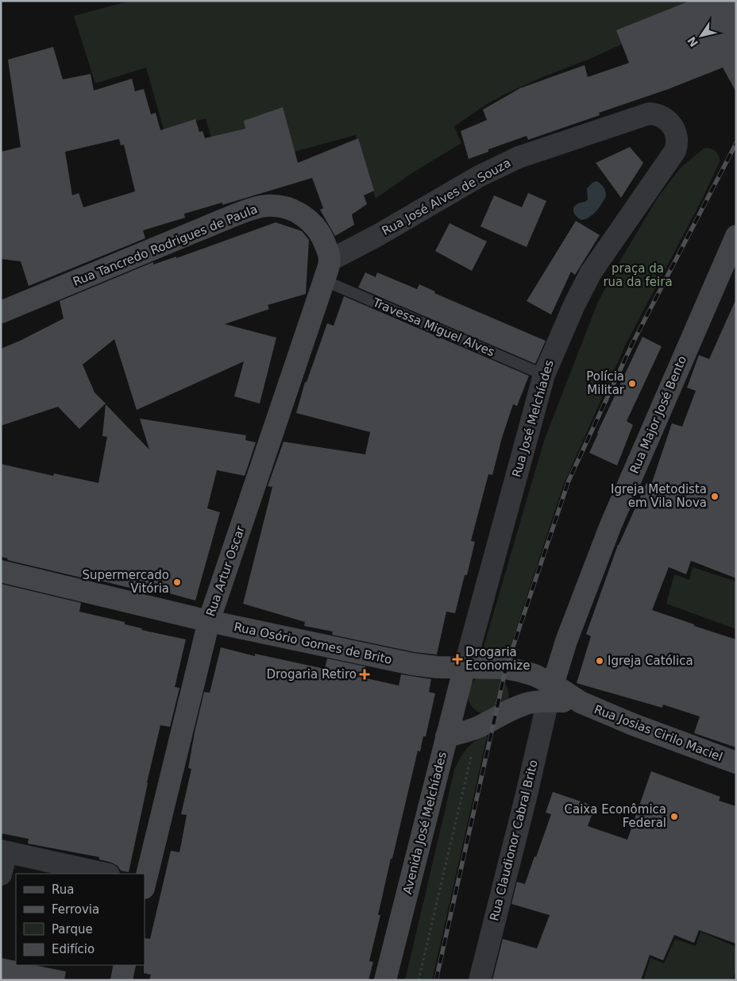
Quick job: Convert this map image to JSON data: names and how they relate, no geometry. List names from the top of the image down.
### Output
{
  "streets": {
    "street": [
      "Rua José Alves de Souza",
      "Rua Tancredo Rodrigues de Paula",
      "Rua Major José Bento",
      "Rua José Melchíades",
      "Rua Artur Oscar",
      "Rua Osório Gomes de Brito",
      "Rua Josias Cirilo Maciel",
      "Avenida José Melchíades",
      "Rua Claudionor Cabral Brito"
    ],
    "lane": ["Travessa Miguel Alves"]
  },
  "crossings": [
    ["Rua José Alves de Souza", "Rua Tancredo Rodrigues de Paula"],
    ["Rua José Alves de Souza", "Travessa Miguel Alves"],
    ["Rua José Alves de Souza", "Rua José Melchíades"],
    ["Rua José Alves de Souza", "Rua Artur Oscar"],
    ["Rua Tancredo Rodrigues de Paula", "Travessa Miguel Alves"],
    ["Rua Tancredo Rodrigues de Paula", "Rua Artur Oscar"],
    ["Travessa Miguel Alves", "Rua José Melchíades"],
    ["Travessa Miguel Alves", "Rua Artur Oscar"],
    ["Rua Major José Bento", "Rua Josias Cirilo Maciel"],
    ["Rua Major José Bento", "Rua Claudionor Cabral Brito"],
    ["Rua José Melchíades", "Rua Osório Gomes de Brito"],
    ["Rua José Melchíades", "Rua Josias Cirilo Maciel"],
    ["Rua José Melchíades", "Avenida José Melchíades"],
    ["Rua Artur Oscar", "Rua Osório Gomes de Brito"],
    ["Rua Osório Gomes de Brito", "Rua Josias Cirilo Maciel"],
    ["Rua Osório Gomes de Brito", "Avenida José Melchíades"],
    ["Rua Josias Cirilo Maciel", "Avenida José Melchíades"],
    ["Rua Josias Cirilo Maciel", "Rua Claudionor Cabral Brito"]
  ],
  "parks": ["praça da rua da feira"],
  "places": {
    "other": [
      "Polícia Militar",
      "Igreja Metodista em Vila Nova",
      "Supermercado Vitória",
      "Igreja Católica",
      "Caixa Econômica Federal"
    ],
    "health": ["Drogaria Economize", "Drogaria Retiro"]
  },
  "legend": [
    "Rua",
    "Ferrovia",
    "Parque",
    "Edifício"
  ],
  "north": "bottom left"
}
